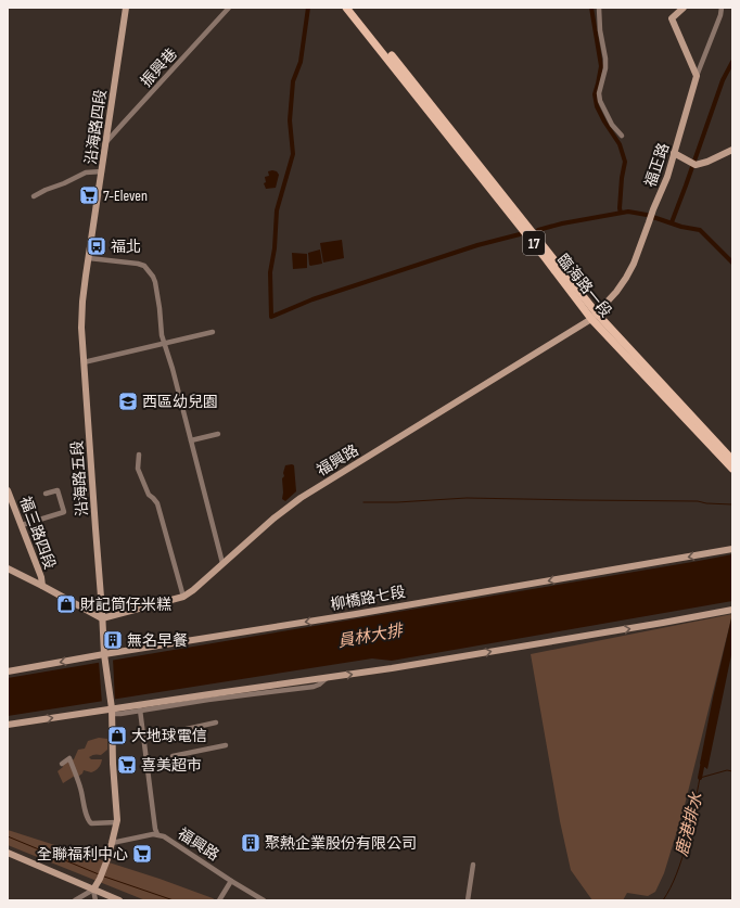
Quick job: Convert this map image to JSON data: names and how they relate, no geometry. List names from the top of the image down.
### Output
{
  "streets": {
    "main road": ["17", "臨海路一段"],
    "street": [
      "振興巷",
      "沿海路四段",
      "福正路",
      "福興路",
      "沿海路五段",
      "福三路四段",
      "柳橋路七段"
    ]
  },
  "crossings": [
    ["振興巷", "沿海路四段"],
    ["沿海路四段", "沿海路五段"],
    ["福正路", "臨海路一段"],
    ["福正路", "福興路"],
    ["臨海路一段", "福興路"],
    ["福興路", "沿海路五段"],
    ["沿海路五段", "柳橋路七段"]
  ],
  "water": ["員林大排", "鹿港排水"],
  "places": {
    "supermarket": ["7-Eleven", "喜美超市", "全聯福利中心"],
    "bus stop": ["福北"],
    "school or university": ["西區幼兒園"],
    "shop": ["財記筒仔米糕", "大地球電信"],
    "building": ["無名早餐", "聚熱企業股份有限公司"]
  }
}
